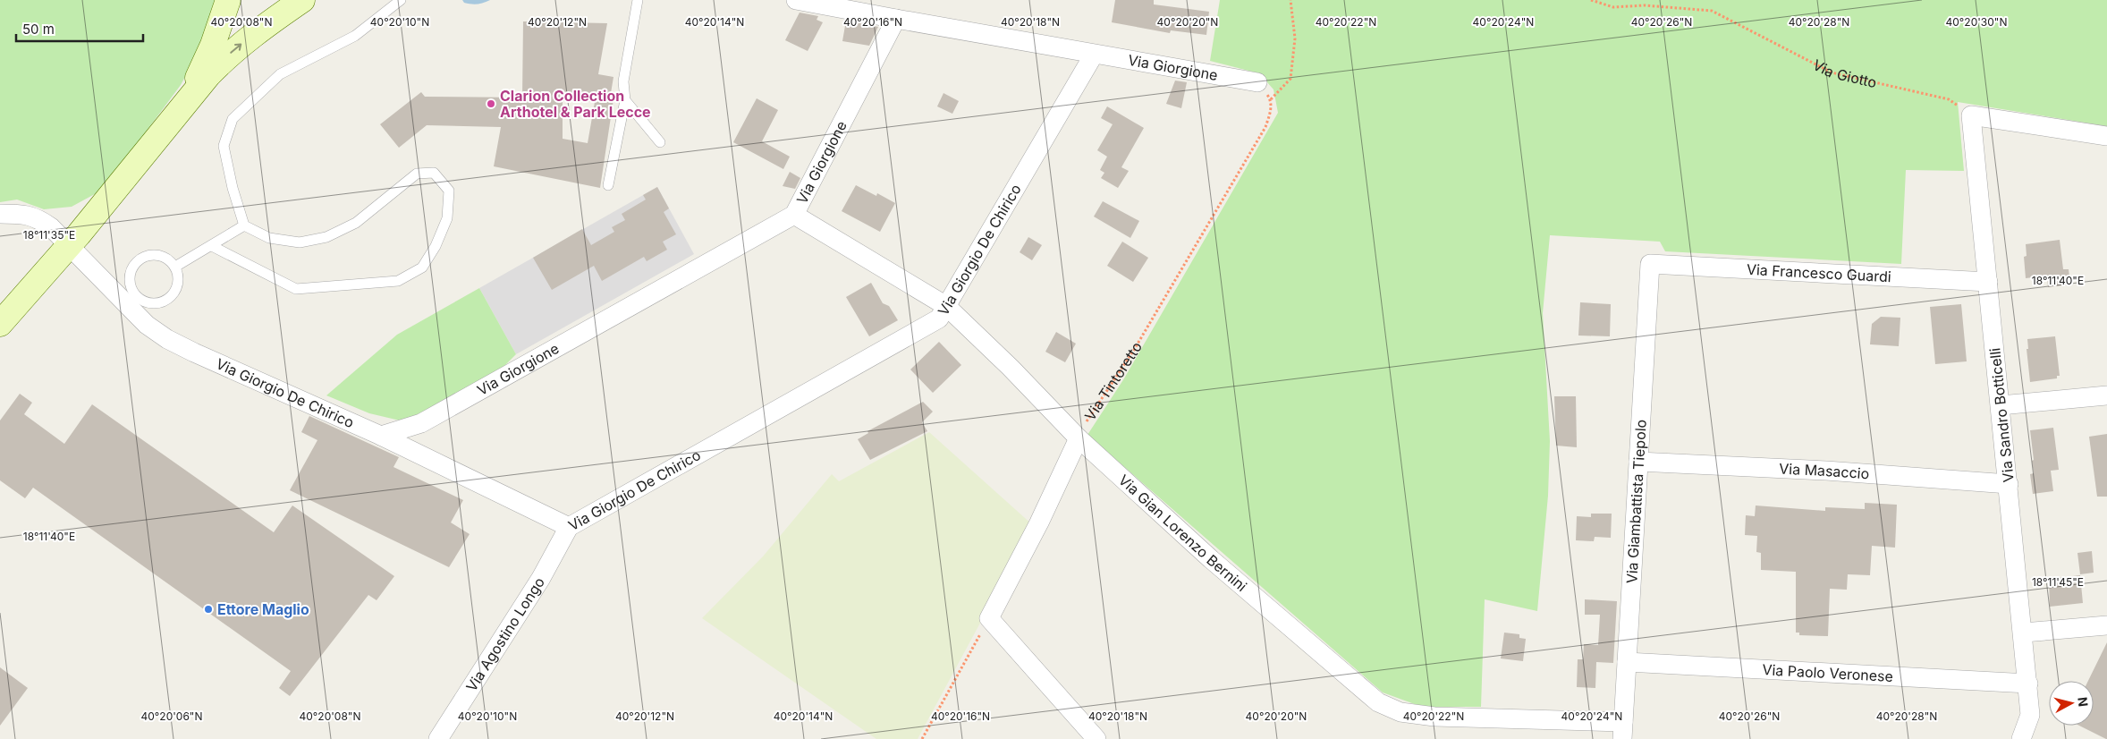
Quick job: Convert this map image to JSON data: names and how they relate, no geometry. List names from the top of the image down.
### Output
{
  "streets": {
    "street": [
      "Via Giorgione",
      "Via Giorgio De Chirico",
      "Via Francesco Guardi",
      "Via Tintoretto",
      "Via Sandro Botticelli",
      "Via Masaccio",
      "Via Giambattista Tiepolo",
      "Via Gian Lorenzo Bernini",
      "Via Agostino Longo",
      "Via Paolo Veronese"
    ],
    "path": ["Via Giotto"]
  },
  "crossings": [
    ["Via Giorgione", "Via Giorgio De Chirico"],
    ["Via Giorgione", "Via Gian Lorenzo Bernini"],
    ["Via Giotto", "Via Sandro Botticelli"],
    ["Via Giorgio De Chirico", "Via Gian Lorenzo Bernini"],
    ["Via Giorgio De Chirico", "Via Agostino Longo"],
    ["Via Francesco Guardi", "Via Sandro Botticelli"],
    ["Via Francesco Guardi", "Via Giambattista Tiepolo"],
    ["Via Tintoretto", "Via Gian Lorenzo Bernini"],
    ["Via Sandro Botticelli", "Via Masaccio"],
    ["Via Sandro Botticelli", "Via Paolo Veronese"],
    ["Via Masaccio", "Via Giambattista Tiepolo"],
    ["Via Giambattista Tiepolo", "Via Gian Lorenzo Bernini"],
    ["Via Giambattista Tiepolo", "Via Paolo Veronese"]
  ],
  "places": ["Clarion Collection Arthotel & Park Lecce", "Ettore Maglio"],
  "scale_bar": "50 m",
  "north": "right",
  "coordinates": [
    "40°20'08\"N",
    "40°20'10\"N",
    "40°20'12\"N",
    "40°20'14\"N",
    "40°20'16\"N",
    "40°20'18\"N",
    "40°20'20\"N",
    "40°20'22\"N",
    "40°20'24\"N",
    "40°20'26\"N",
    "40°20'28\"N",
    "40°20'30\"N",
    "18°11'35\"E",
    "18°11'40\"E",
    "18°11'45\"E",
    "40°20'06\"N"
  ]
}
